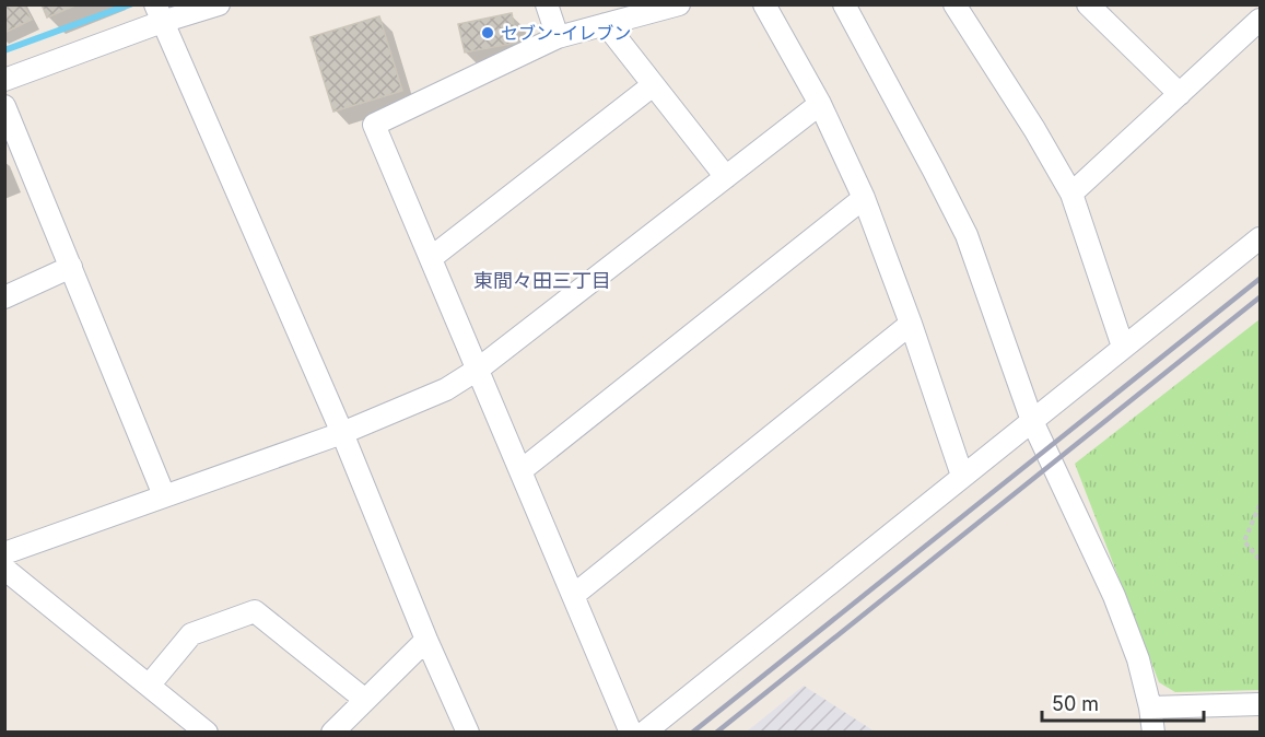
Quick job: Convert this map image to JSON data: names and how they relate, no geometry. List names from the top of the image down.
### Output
{
  "districts": ["東間々田三丁目"],
  "places": ["セブン-イレブン"],
  "scale_bar": "50 m"
}
